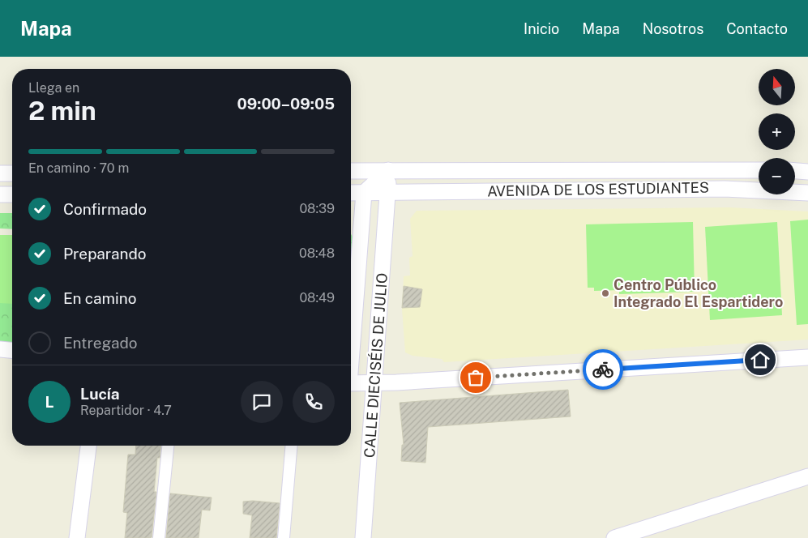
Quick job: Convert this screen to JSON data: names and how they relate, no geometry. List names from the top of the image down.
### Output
{
  "streets": {
    "street": ["AVENIDA DE LOS ESTUDIANTES", "CALLE DIECISÉIS DE JULIO"]
  },
  "crossings": [
    ["AVENIDA DE LOS ESTUDIANTES", "CALLE DIECISÉIS DE JULIO"]
  ],
  "places": ["Centro Público Integrado El Espartidero"],
  "north": "top",
  "page": {
    "header": "Mapa",
    "nav": [
      "Inicio",
      "Mapa",
      "Nosotros",
      "Contacto"
    ],
    "map_buttons": ["+", "−"],
    "heading": ["2 min", "Llega en", "09:00–09:05"],
    "panel": ["Lucía", "Repartidor · 4.7"],
    "bar": "En camino · 70 m",
    "list": [
      ["Confirmado", "08:39"],
      ["Preparando", "08:48"],
      ["En camino", "08:49"],
      "Entregado"
    ],
    "round": "L"
  }
}
